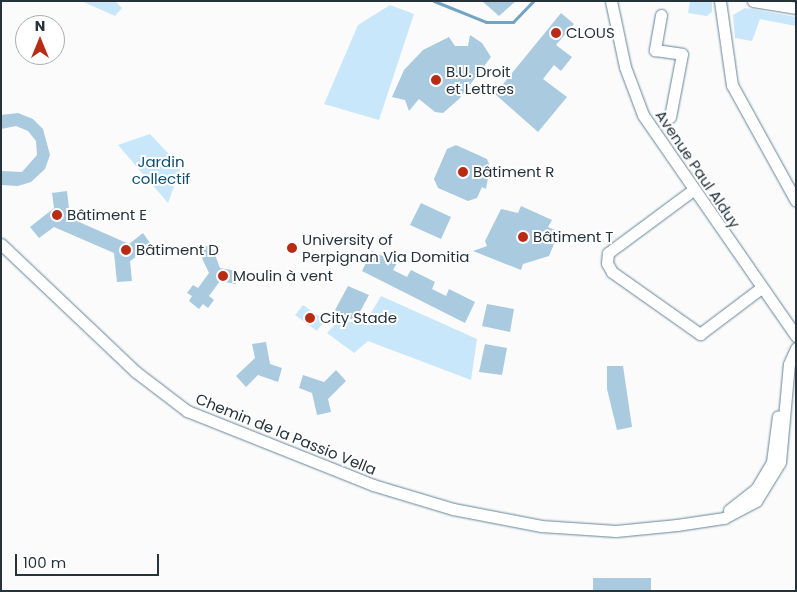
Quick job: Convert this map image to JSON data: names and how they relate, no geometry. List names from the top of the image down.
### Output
{
  "streets": {
    "street": ["Avenue Paul Alduy", "Chemin de la Passio Vella"]
  },
  "parks": ["Jardin collectif"],
  "places": [
    "CLOUS",
    "B.U. Droit et Lettres",
    "Bâtiment R",
    "Bâtiment E",
    "Bâtiment T",
    "University of Perpignan Via Domitia",
    "Bâtiment D",
    "Moulin à vent",
    "City Stade"
  ],
  "scale_bar": "100 m",
  "north": "top"
}
